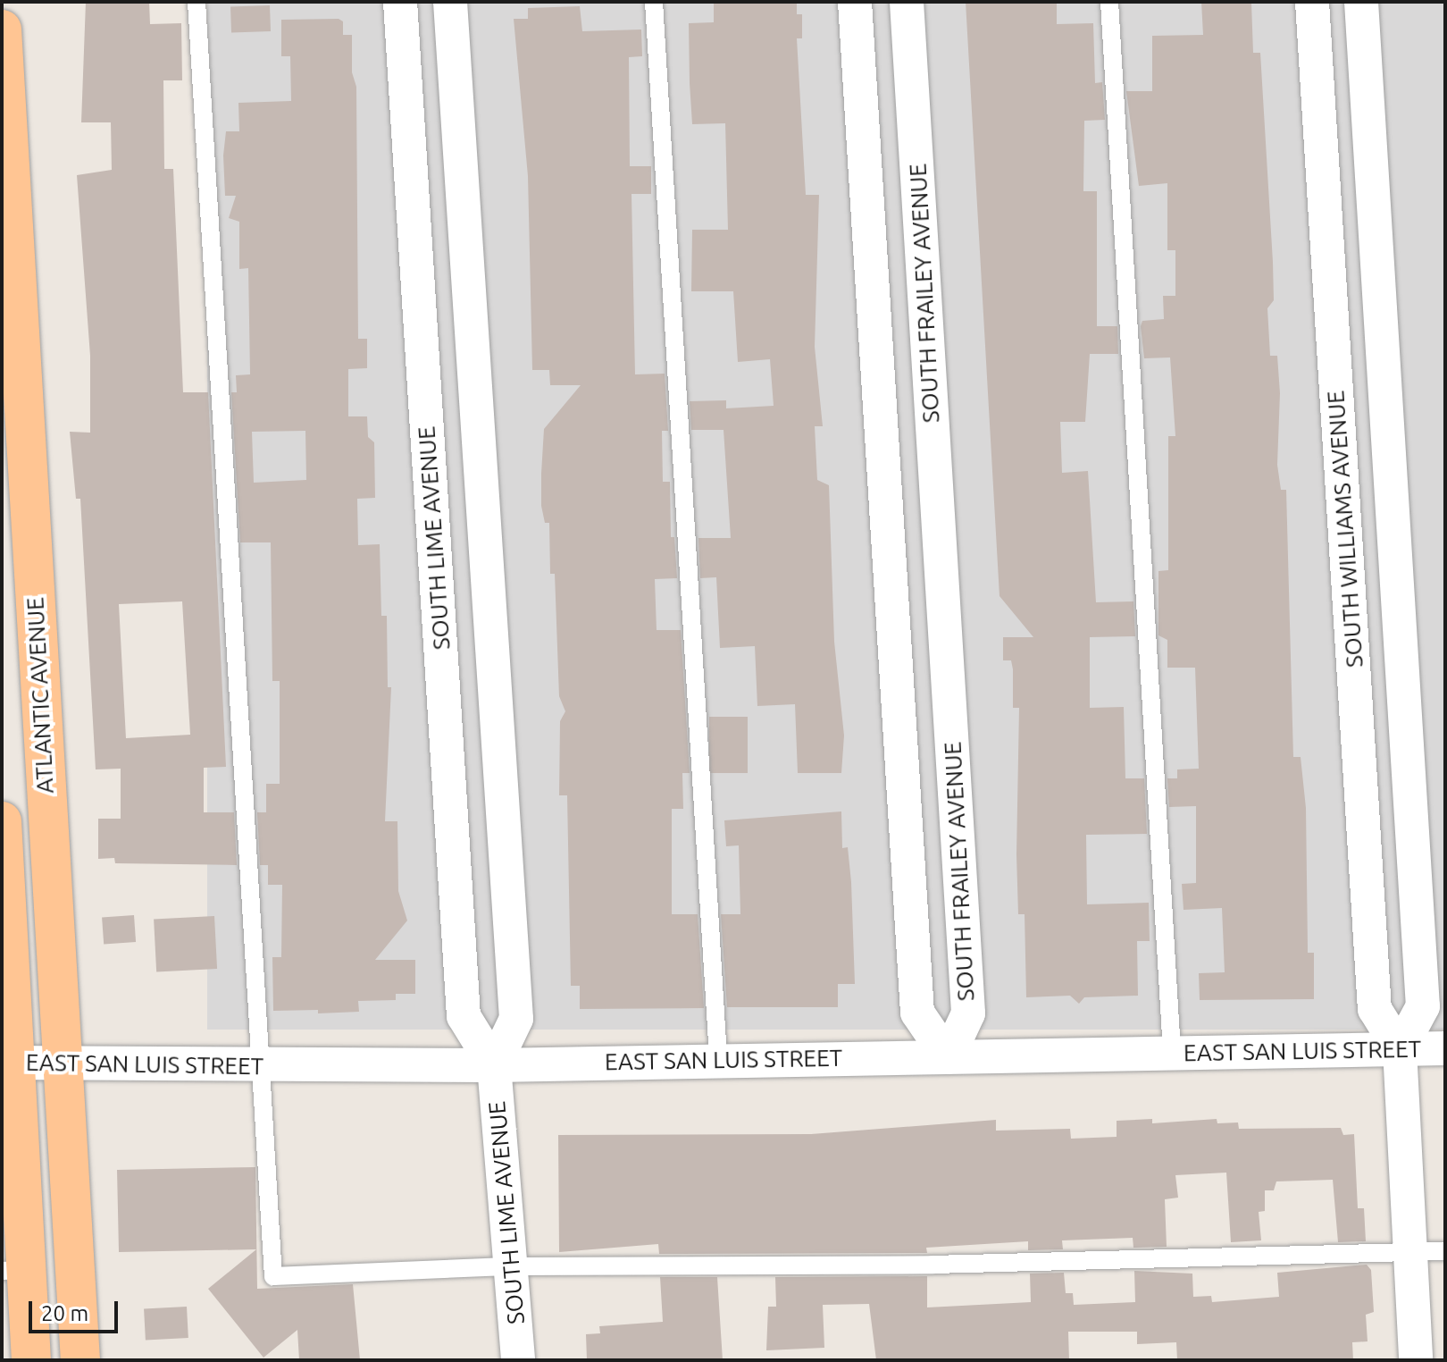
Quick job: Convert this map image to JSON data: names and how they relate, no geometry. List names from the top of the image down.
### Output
{
  "streets": {
    "main road": ["ATLANTIC AVENUE"],
    "street": [
      "SOUTH FRAILEY AVENUE",
      "SOUTH WILLIAMS AVENUE",
      "SOUTH LIME AVENUE",
      "EAST SAN LUIS STREET"
    ]
  },
  "crossings": [
    ["SOUTH FRAILEY AVENUE", "EAST SAN LUIS STREET"],
    ["SOUTH WILLIAMS AVENUE", "EAST SAN LUIS STREET"],
    ["SOUTH LIME AVENUE", "EAST SAN LUIS STREET"],
    ["ATLANTIC AVENUE", "EAST SAN LUIS STREET"]
  ],
  "scale_bar": "20 m"
}
